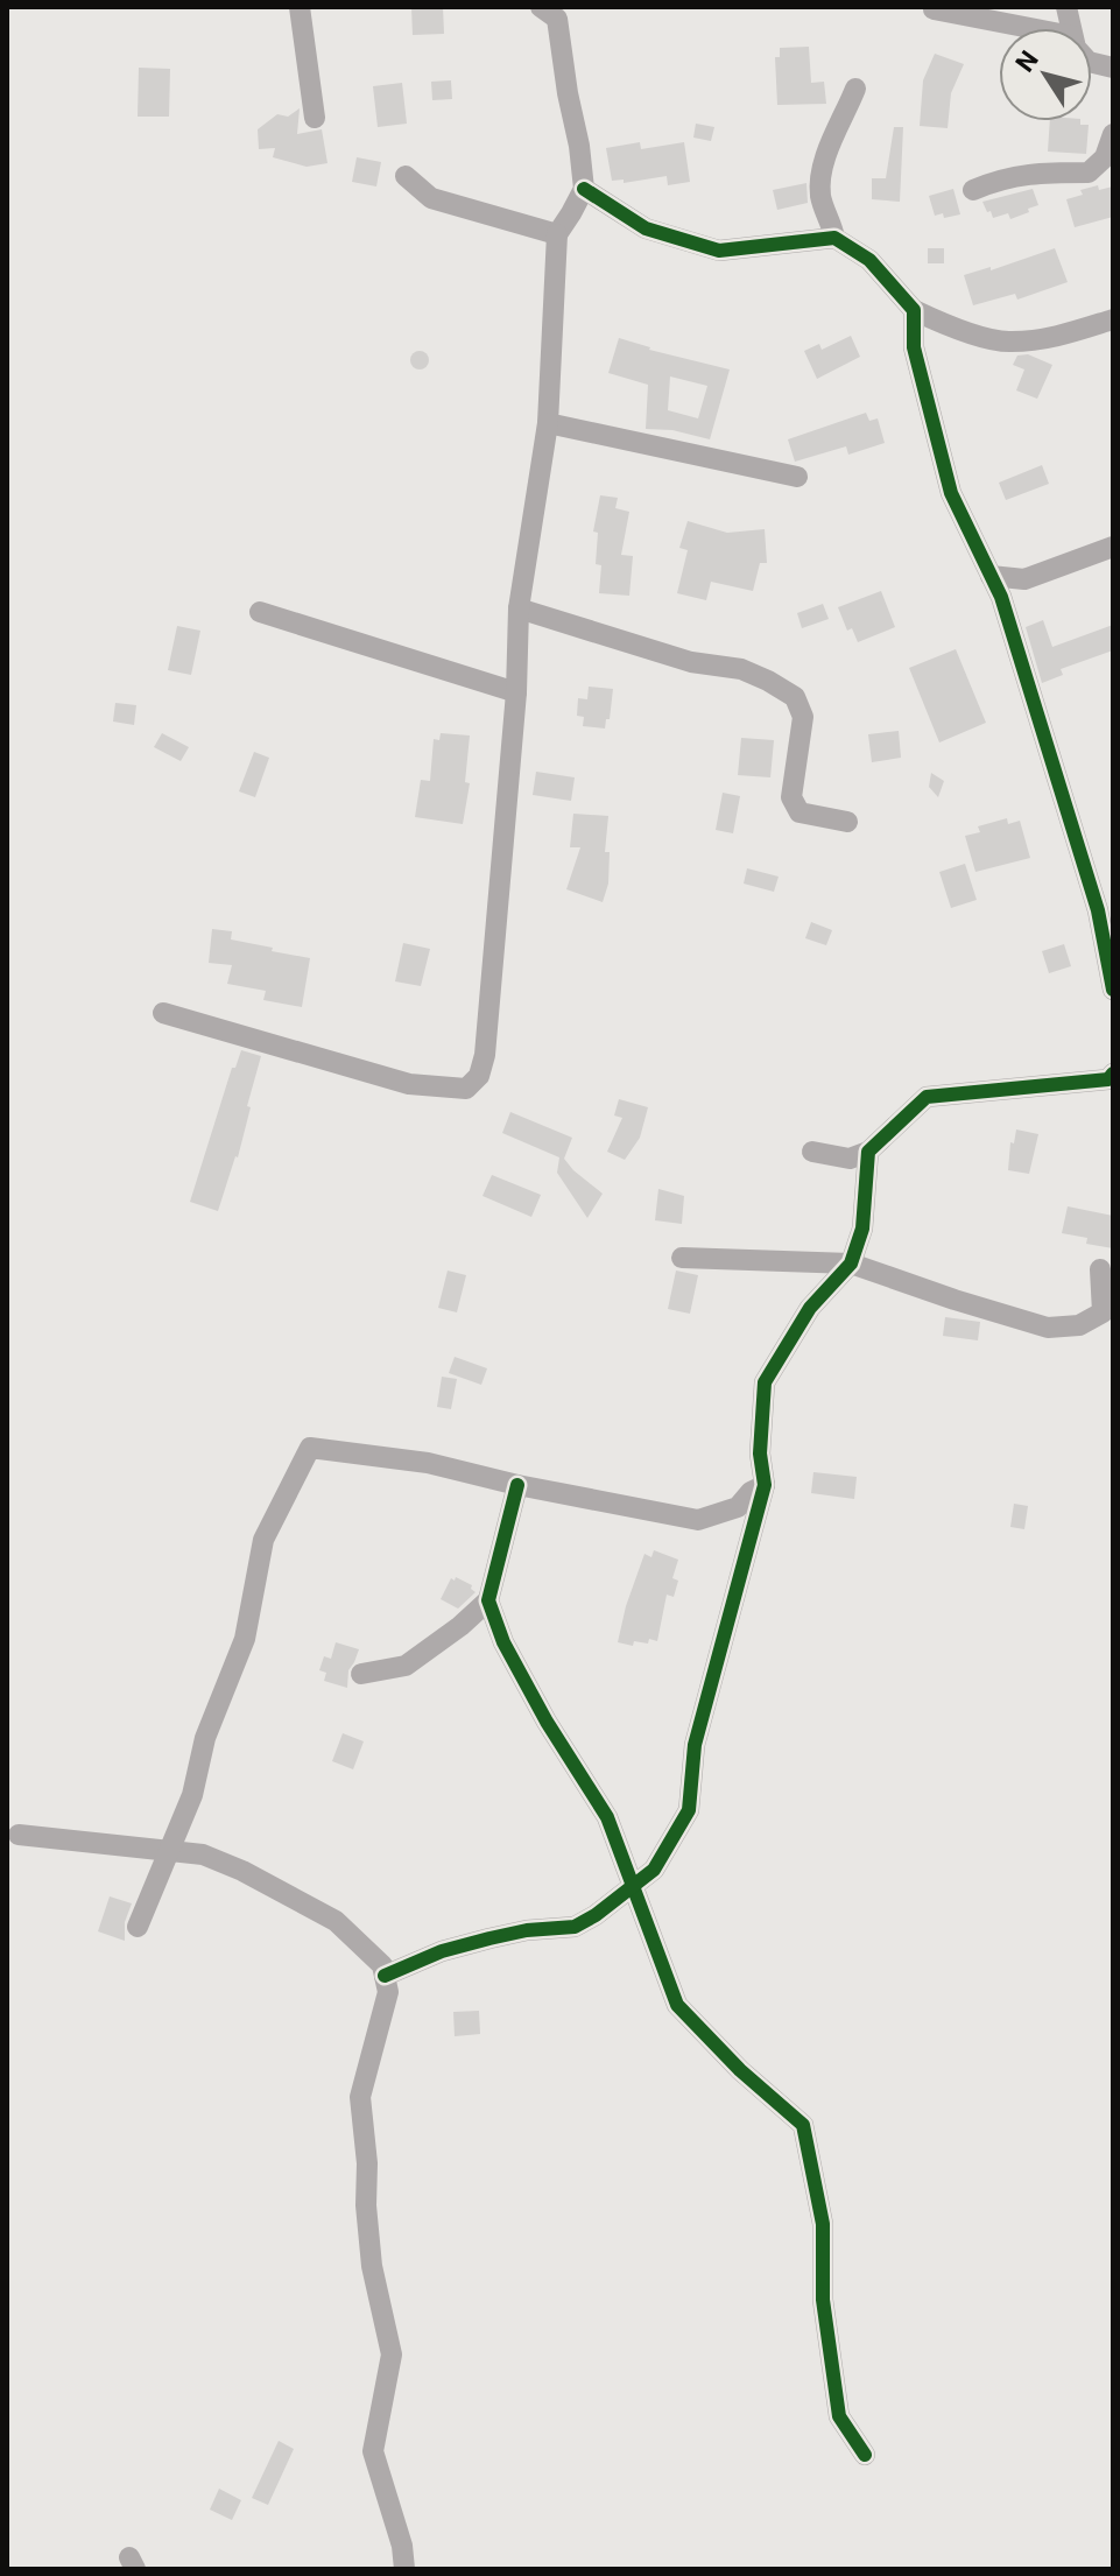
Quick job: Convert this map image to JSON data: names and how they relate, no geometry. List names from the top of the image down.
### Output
{
  "north": "top left"
}
